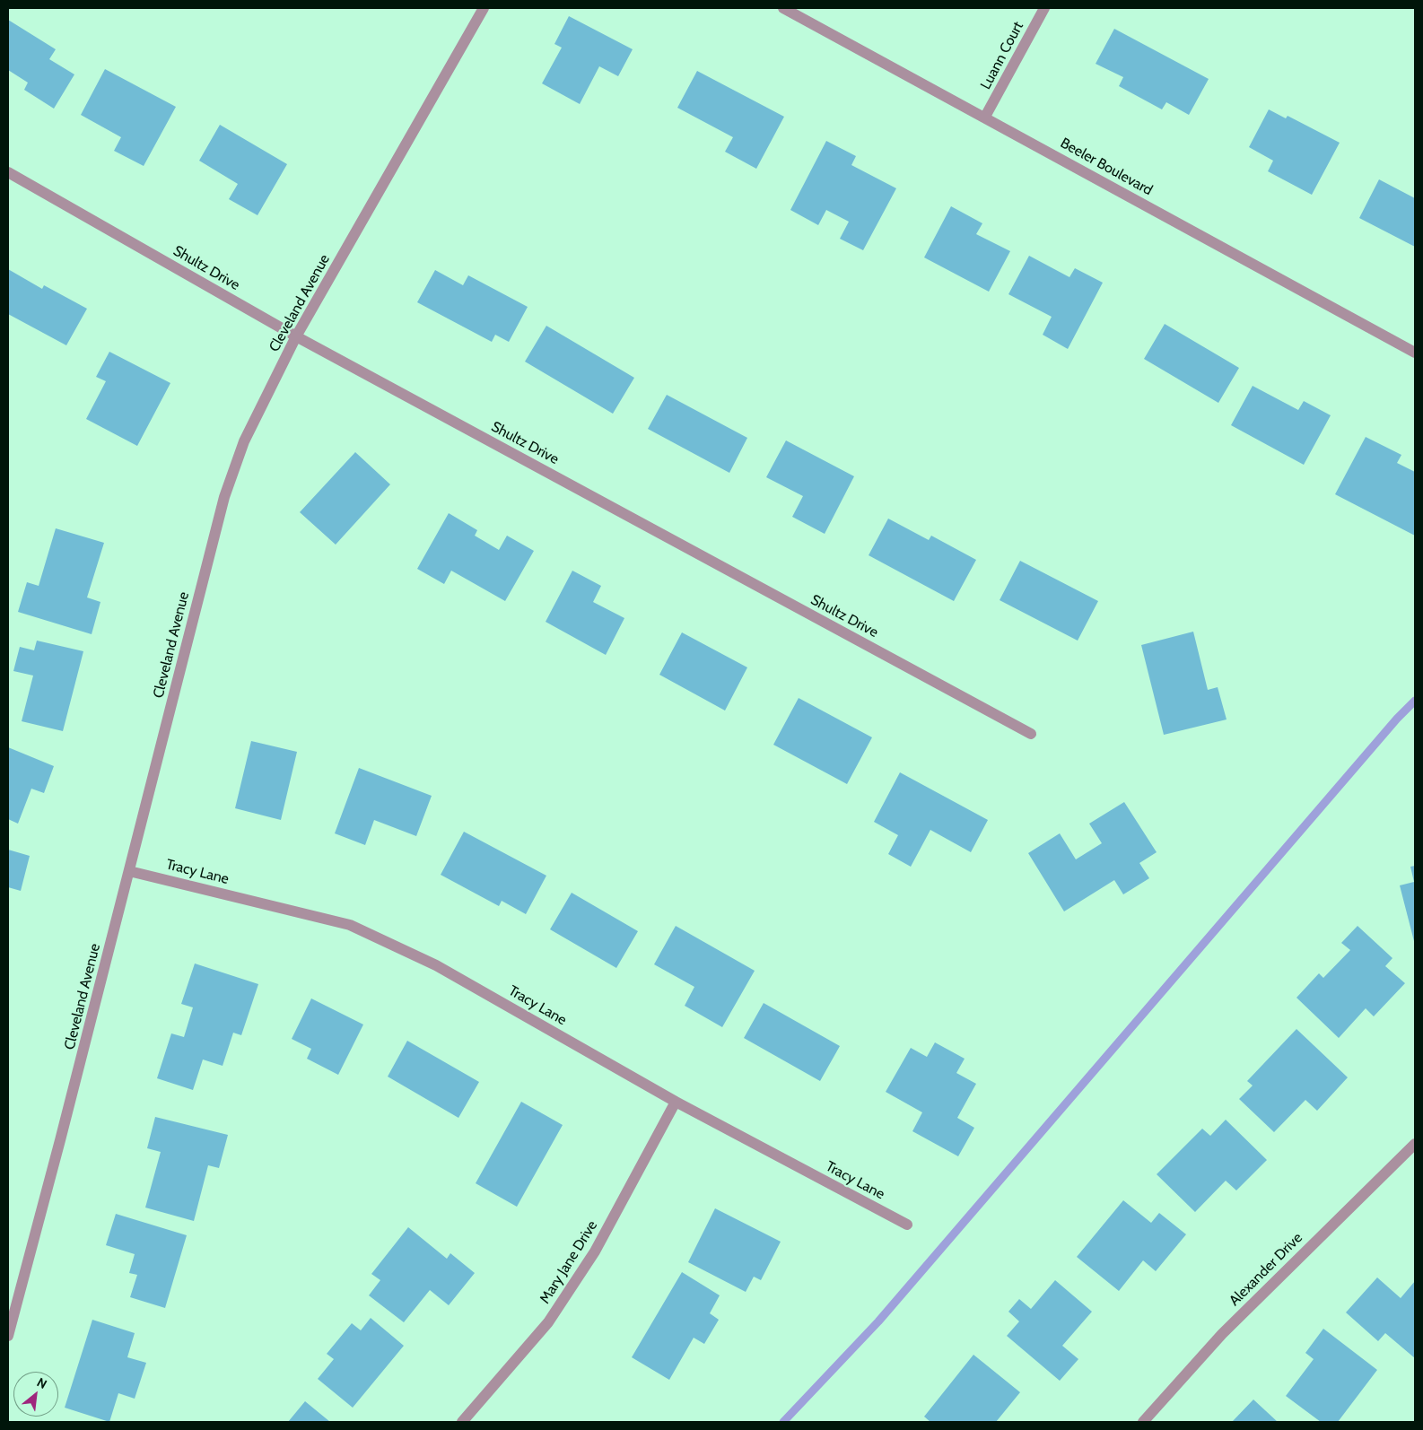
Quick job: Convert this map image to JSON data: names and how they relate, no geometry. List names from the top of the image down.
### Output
{
  "streets": {
    "street": [
      "Luann Court",
      "Beeler Boulevard",
      "Shultz Drive",
      "Cleveland Avenue",
      "Tracy Lane",
      "Mary Jane Drive",
      "Alexander Drive"
    ]
  },
  "crossings": [
    ["Luann Court", "Beeler Boulevard"],
    ["Shultz Drive", "Cleveland Avenue"],
    ["Cleveland Avenue", "Tracy Lane"],
    ["Tracy Lane", "Mary Jane Drive"]
  ],
  "north": "top right"
}
